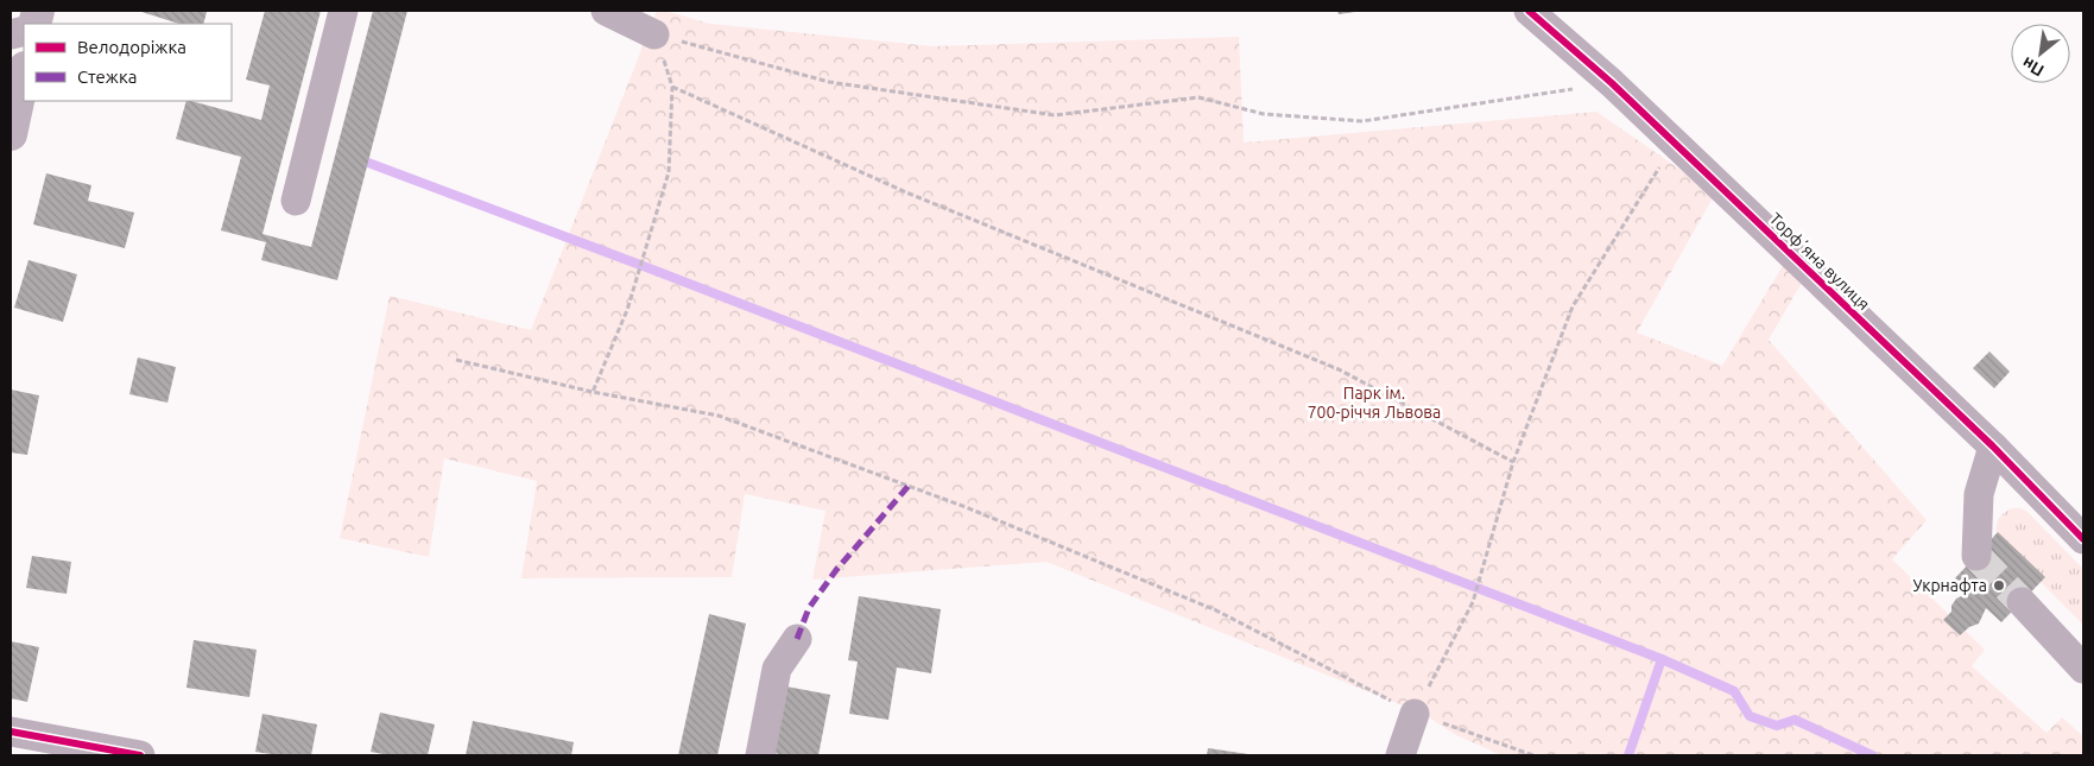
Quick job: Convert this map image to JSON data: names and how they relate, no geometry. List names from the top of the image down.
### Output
{
  "streets": {
    "street": ["Торфʼяна вулиця"]
  },
  "parks": ["Парк ім. 700-річчя Львова"],
  "places": ["Укрнафта"],
  "legend": ["Велодоріжка", "Стежка"],
  "north": "bottom left"
}
